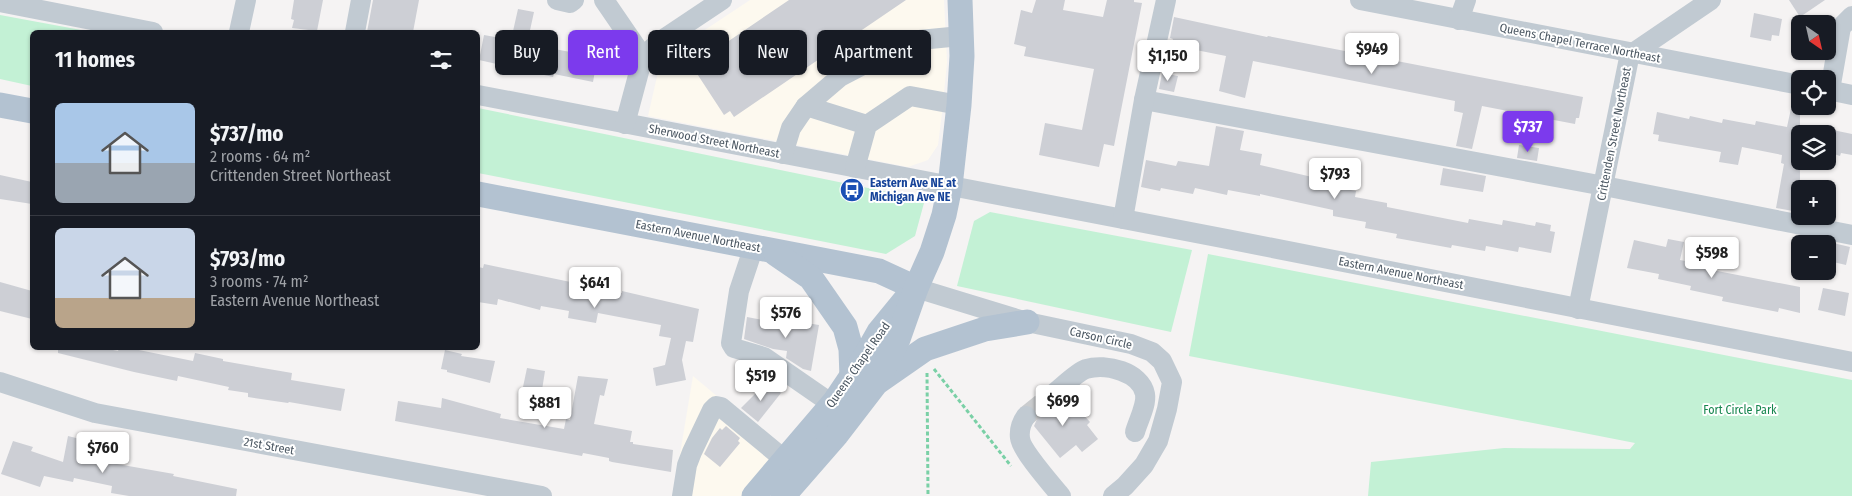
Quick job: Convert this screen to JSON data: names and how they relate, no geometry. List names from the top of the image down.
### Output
{
  "streets": {
    "main road": ["Eastern Avenue Northeast", "Queens Chapel Road"],
    "street": [
      "Queens Chapel Terrace Northeast",
      "Crittenden Street Northeast",
      "Sherwood Street Northeast",
      "Carson Circle",
      "21st Street"
    ]
  },
  "crossings": [
    ["Queens Chapel Terrace Northeast", "Crittenden Street Northeast"],
    ["Crittenden Street Northeast", "Eastern Avenue Northeast"],
    ["Sherwood Street Northeast", "Eastern Avenue Northeast"],
    ["Eastern Avenue Northeast", "Carson Circle"],
    ["Eastern Avenue Northeast", "Queens Chapel Road"],
    ["Carson Circle", "Queens Chapel Road"]
  ],
  "parks": ["Fort Circle Park"],
  "places": {
    "bus stop": ["Eastern Ave NE at Michigan Ave NE"]
  },
  "north": "bottom right",
  "page": {
    "map_buttons": ["+", "−"],
    "chip": [
      "Buy",
      "Rent",
      "Filters",
      "New",
      "Apartment"
    ],
    "heading": "11 homes",
    "price": [
      "$949",
      "$1,150",
      "$737",
      "$793",
      "$598",
      "$641",
      "$576",
      "$519",
      "$699",
      "$881",
      "$760"
    ],
    "list": [
      {
        "name": "$737/mo",
        "note": "2 rooms · 64 m² · Crittenden Street Northeast"
      },
      {
        "name": "$793/mo",
        "note": "3 rooms · 74 m² · Eastern Avenue Northeast"
      }
    ]
  }
}
